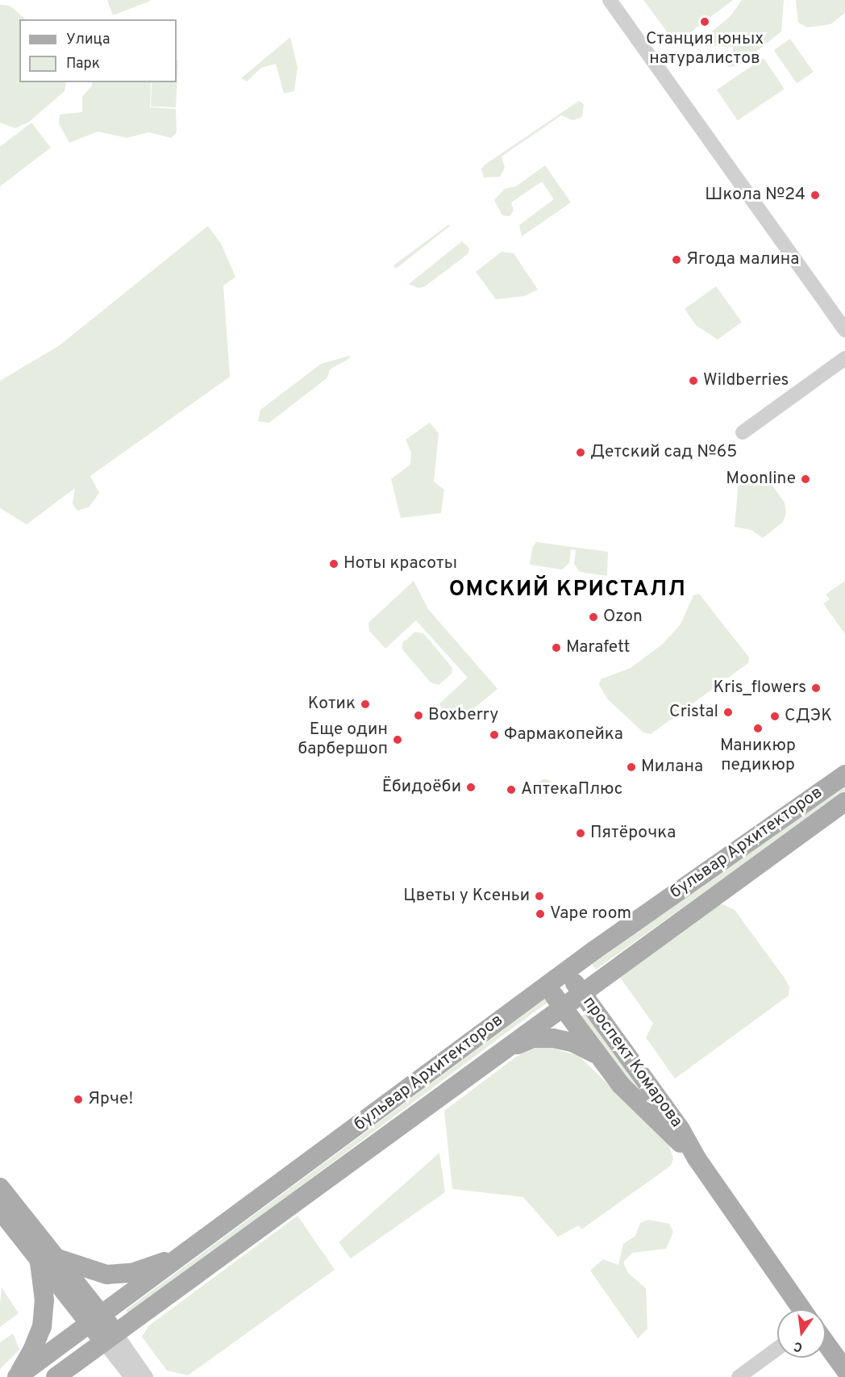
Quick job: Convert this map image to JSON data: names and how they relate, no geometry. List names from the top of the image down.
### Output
{
  "streets": {
    "main road": ["бульвар Архитекторов", "проспект Комарова"]
  },
  "crossings": [
    ["бульвар Архитекторов", "проспект Комарова"]
  ],
  "districts": ["ОМСКИЙ КРИСТАЛЛ"],
  "places": [
    "Станция юных натуралистов",
    "Школа №24",
    "Ягода малина",
    "Wildberries",
    "Детский сад №65",
    "Moonline",
    "Ноты красоты",
    "Ozon",
    "Marafett",
    "Kris_flowers",
    "Котик",
    "Cristal",
    "Boxberry",
    "СДЭК",
    "Маникюр педикюр",
    "Фармакопейка",
    "Еще один барбершоп",
    "Милана",
    "Ёбидоёби",
    "АптекаПлюс",
    "Пятёрочка",
    "Цветы у Ксеньи",
    "Vape room",
    "Ярче!"
  ],
  "legend": ["Улица", "Парк"],
  "north": "bottom"
}
